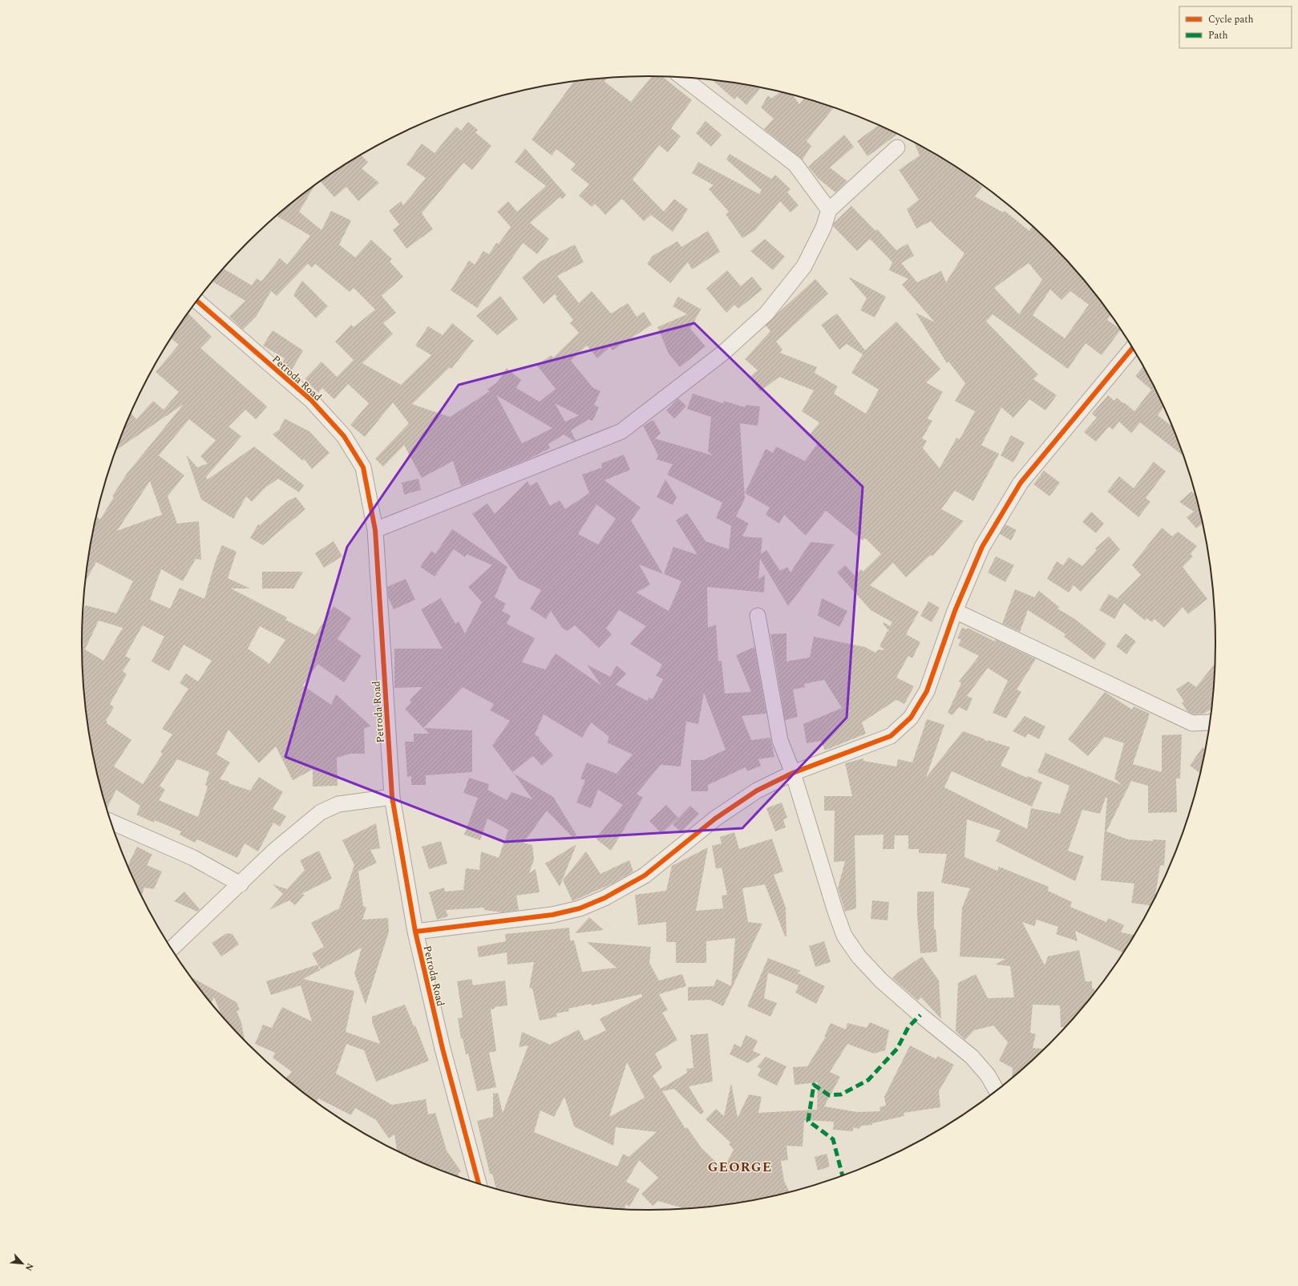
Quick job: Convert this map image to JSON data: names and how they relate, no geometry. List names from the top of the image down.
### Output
{
  "streets": {
    "street": ["Petroda Road"]
  },
  "districts": ["GEORGE"],
  "legend": ["Cycle path", "Path"],
  "north": "bottom right"
}
